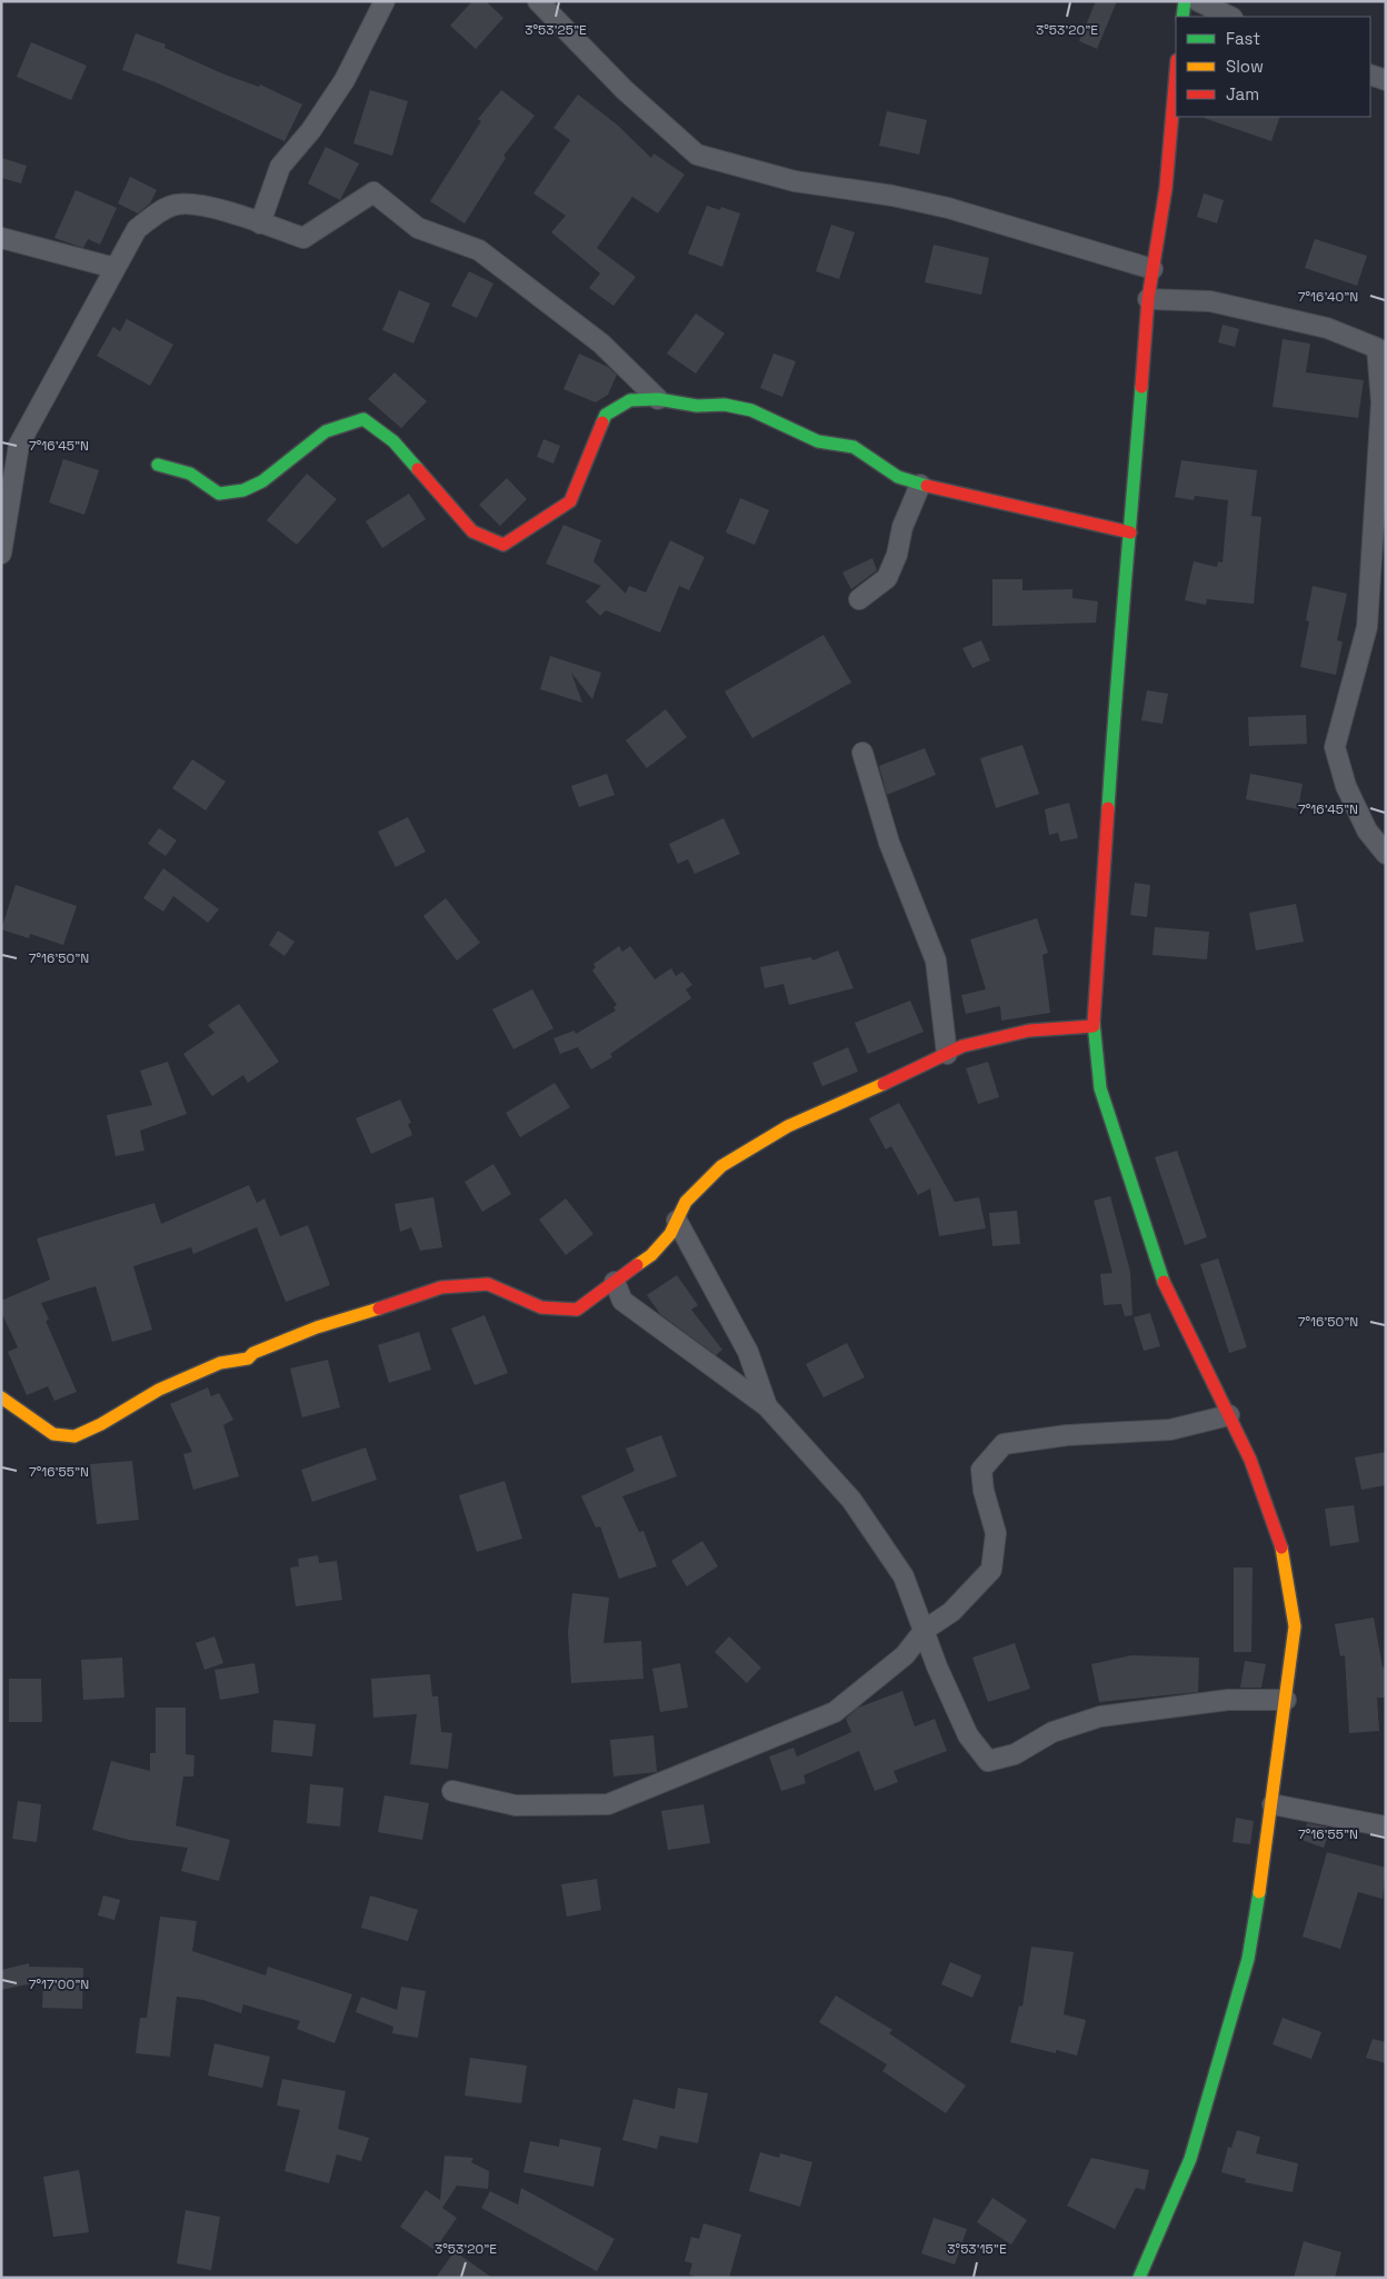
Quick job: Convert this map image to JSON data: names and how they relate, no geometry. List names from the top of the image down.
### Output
{
  "legend": ["Fast", "Slow", "Jam"],
  "coordinates": [
    "3°53'25\"E",
    "3°53'20\"E",
    "7°16'40\"N",
    "7°16'45\"N",
    "7°16'50\"N",
    "7°16'55\"N",
    "7°17'00\"N",
    "3°53'15\"E"
  ]
}
